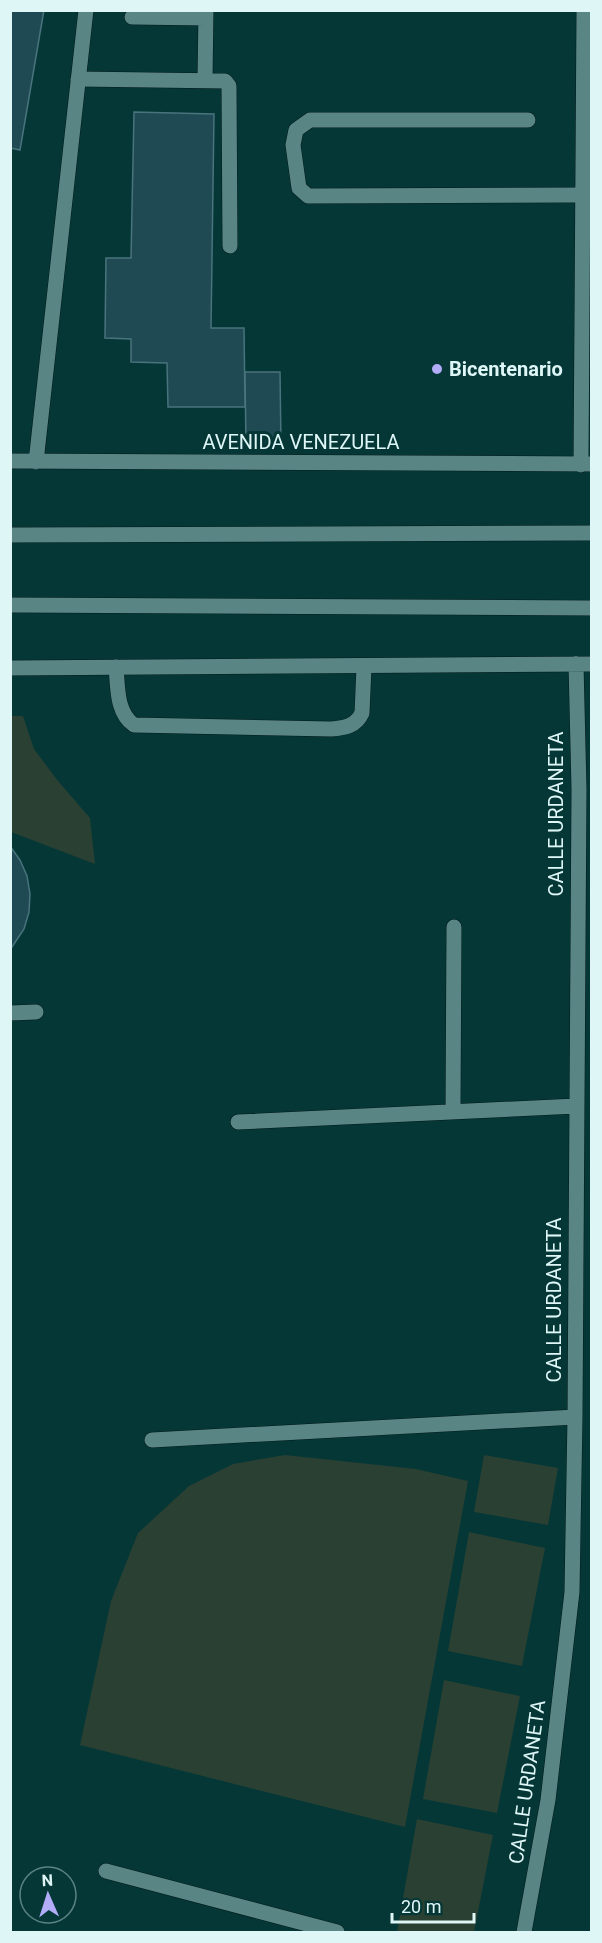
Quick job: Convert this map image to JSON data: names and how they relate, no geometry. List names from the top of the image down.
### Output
{
  "streets": {
    "street": ["AVENIDA VENEZUELA", "CALLE URDANETA"]
  },
  "places": ["Bicentenario"],
  "scale_bar": "20 m",
  "north": "top"
}
